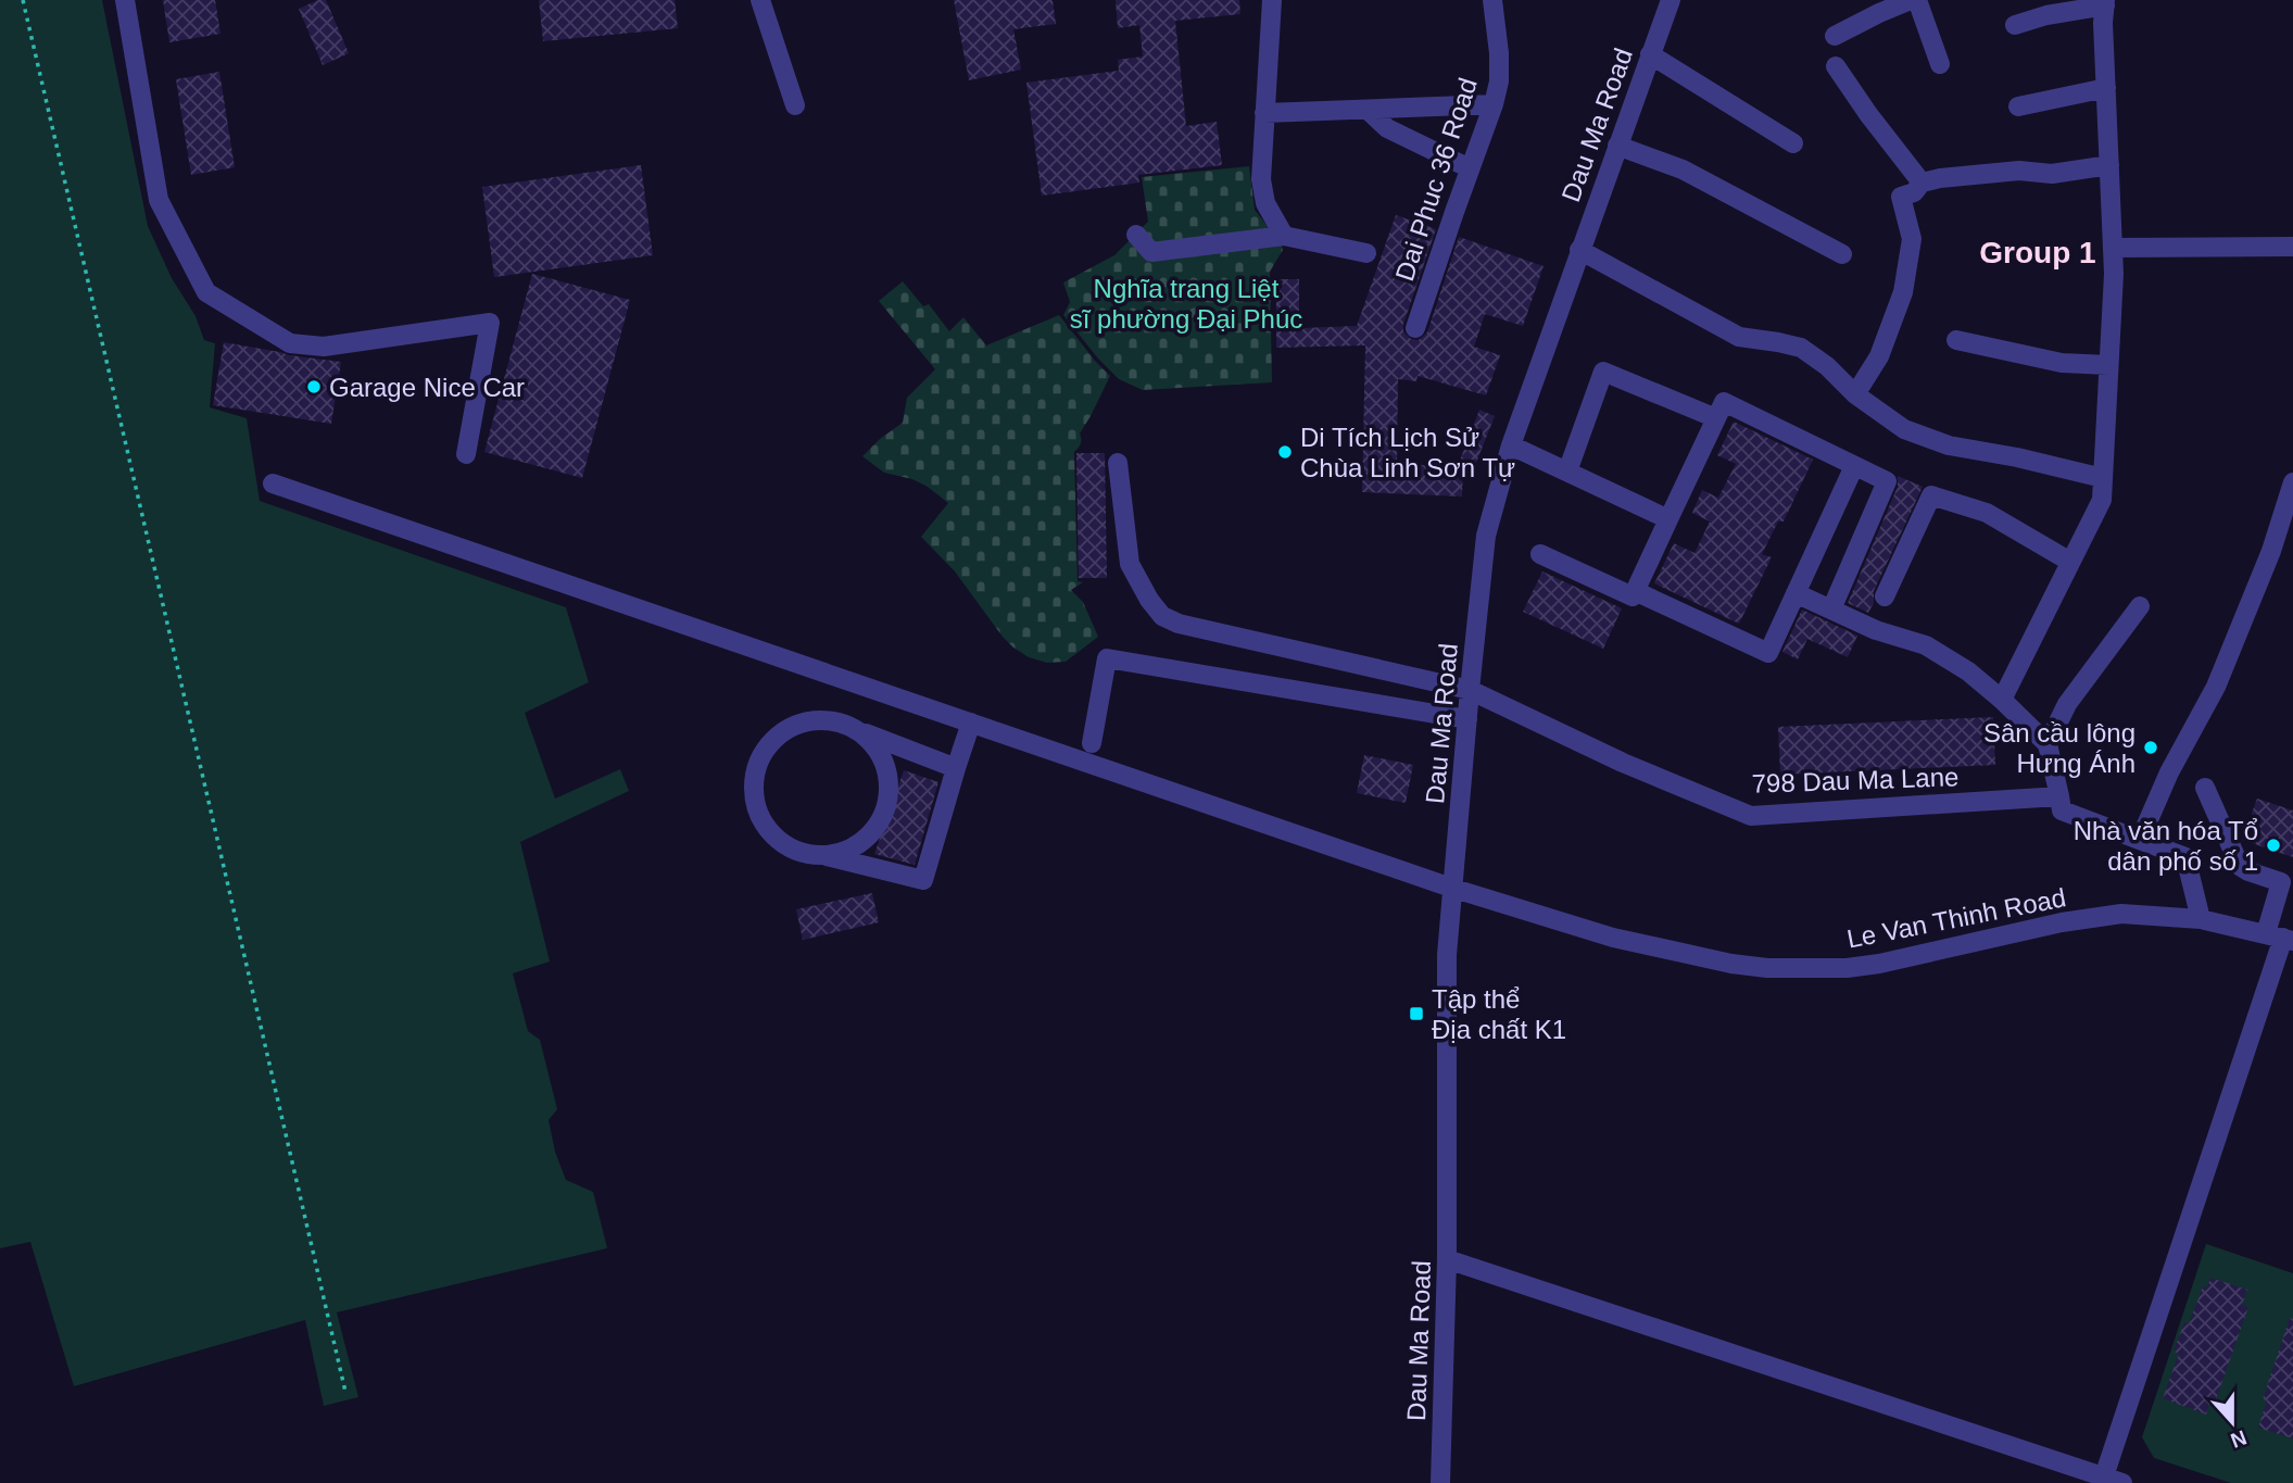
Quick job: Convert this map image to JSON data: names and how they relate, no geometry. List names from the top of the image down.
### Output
{
  "streets": {
    "street": [
      "Dau Ma Road",
      "Dai Phuc 36 Road",
      "798 Dau Ma Lane",
      "Le Van Thinh Road"
    ]
  },
  "crossings": [
    ["Dau Ma Road", "798 Dau Ma Lane"],
    ["Dau Ma Road", "Le Van Thinh Road"]
  ],
  "districts": ["Group 1"],
  "parks": ["Nghĩa trang Liệt sĩ phường Đại Phúc"],
  "places": {
    "other": [
      "Garage Nice Car",
      "Di Tích Lịch Sử Chùa Linh Sơn Tự",
      "Sân cầu lông Hưng Ánh",
      "Nhà văn hóa Tổ dân phố số 1"
    ],
    "transit": ["Tập thể Địa chất K1"]
  },
  "north": "bottom"
}
